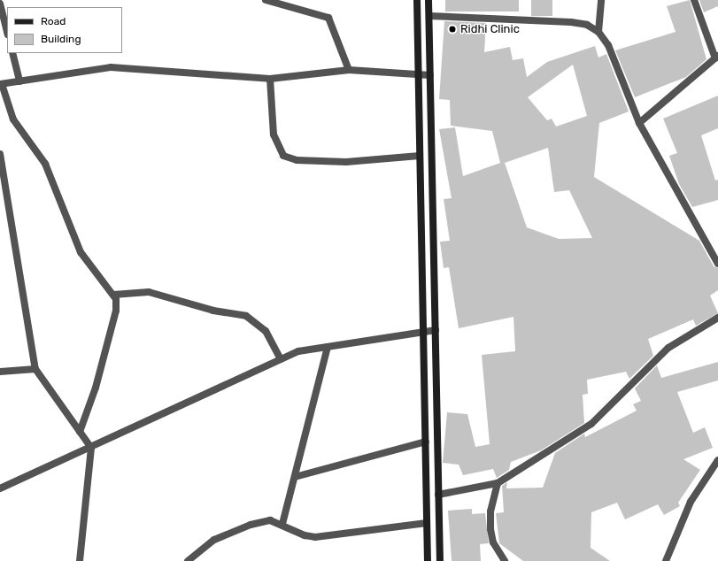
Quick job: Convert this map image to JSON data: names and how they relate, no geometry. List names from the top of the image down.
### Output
{
  "places": ["Ridhi Clinic"],
  "legend": ["Road", "Building"]
}
